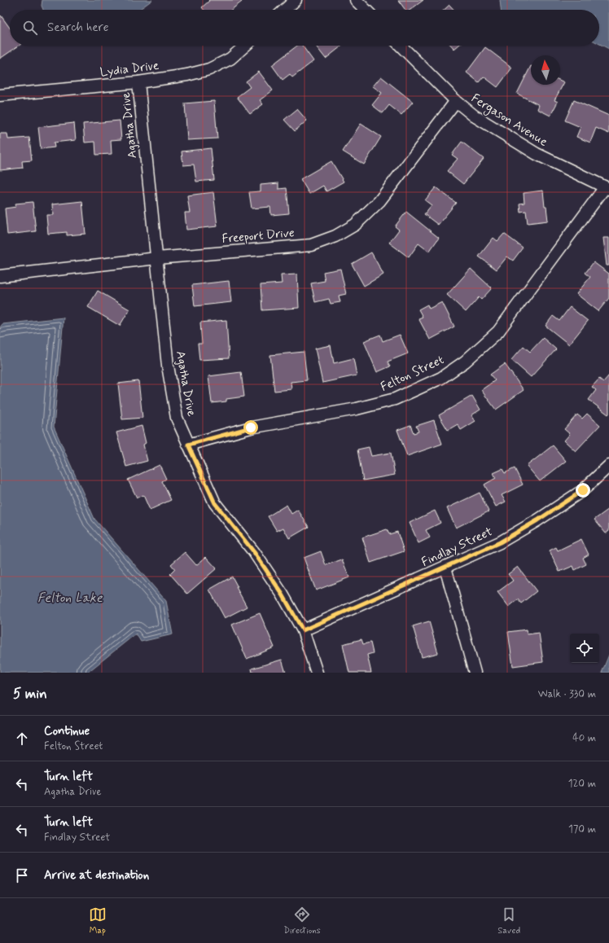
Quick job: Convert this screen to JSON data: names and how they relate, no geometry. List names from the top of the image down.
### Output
{
  "streets": {
    "street": [
      "Lydia Drive",
      "Fergason Avenue",
      "Agatha Drive",
      "Freeport Drive",
      "Felton Street",
      "Findlay Street"
    ]
  },
  "crossings": [
    ["Lydia Drive", "Agatha Drive"],
    ["Fergason Avenue", "Freeport Drive"],
    ["Fergason Avenue", "Felton Street"],
    ["Agatha Drive", "Freeport Drive"],
    ["Agatha Drive", "Felton Street"],
    ["Agatha Drive", "Findlay Street"]
  ],
  "water": ["Felton Lake"],
  "north": "top",
  "page": {
    "search": "Search here",
    "heading": ["5 min", "Walk · 330 m"],
    "list": [
      ["Continue", "Felton Street", "40 m"],
      ["Turn left", "Agatha Drive", "120 m"],
      ["Turn left", "Findlay Street", "170 m"],
      "Arrive at destination"
    ],
    "nav": ["Map", "Directions", "Saved"]
  }
}
